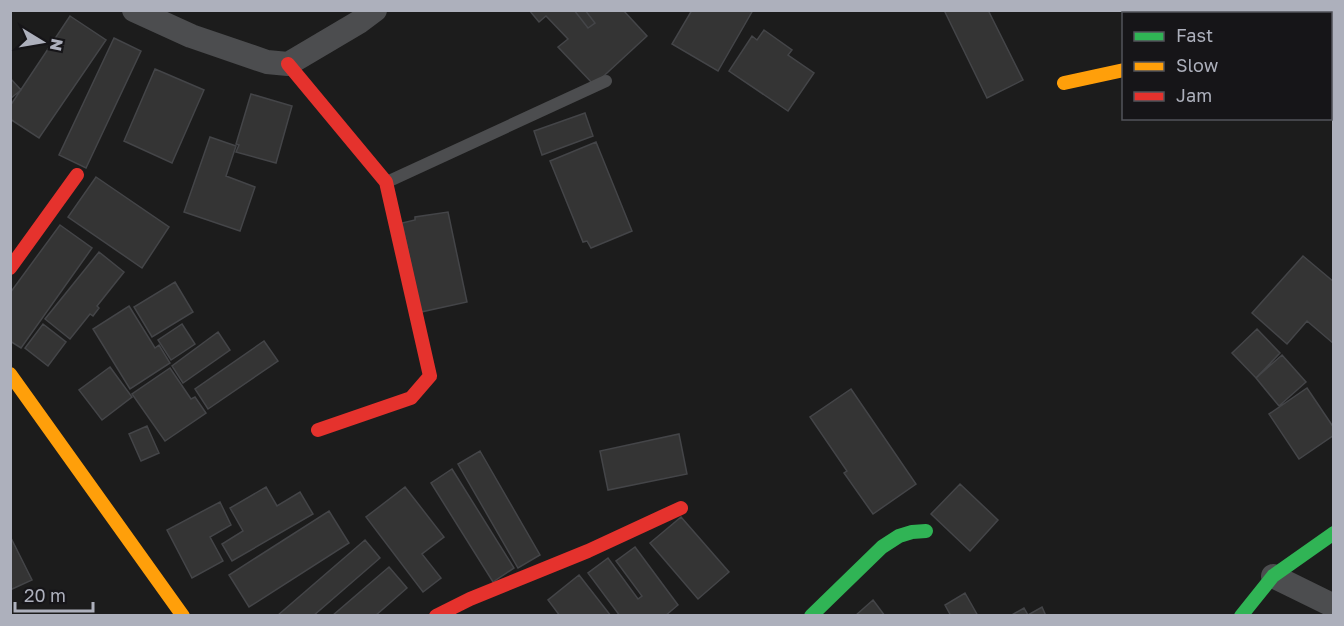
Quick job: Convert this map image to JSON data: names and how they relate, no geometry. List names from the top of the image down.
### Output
{
  "legend": ["Fast", "Slow", "Jam"],
  "scale_bar": "20 m",
  "north": "right"
}
